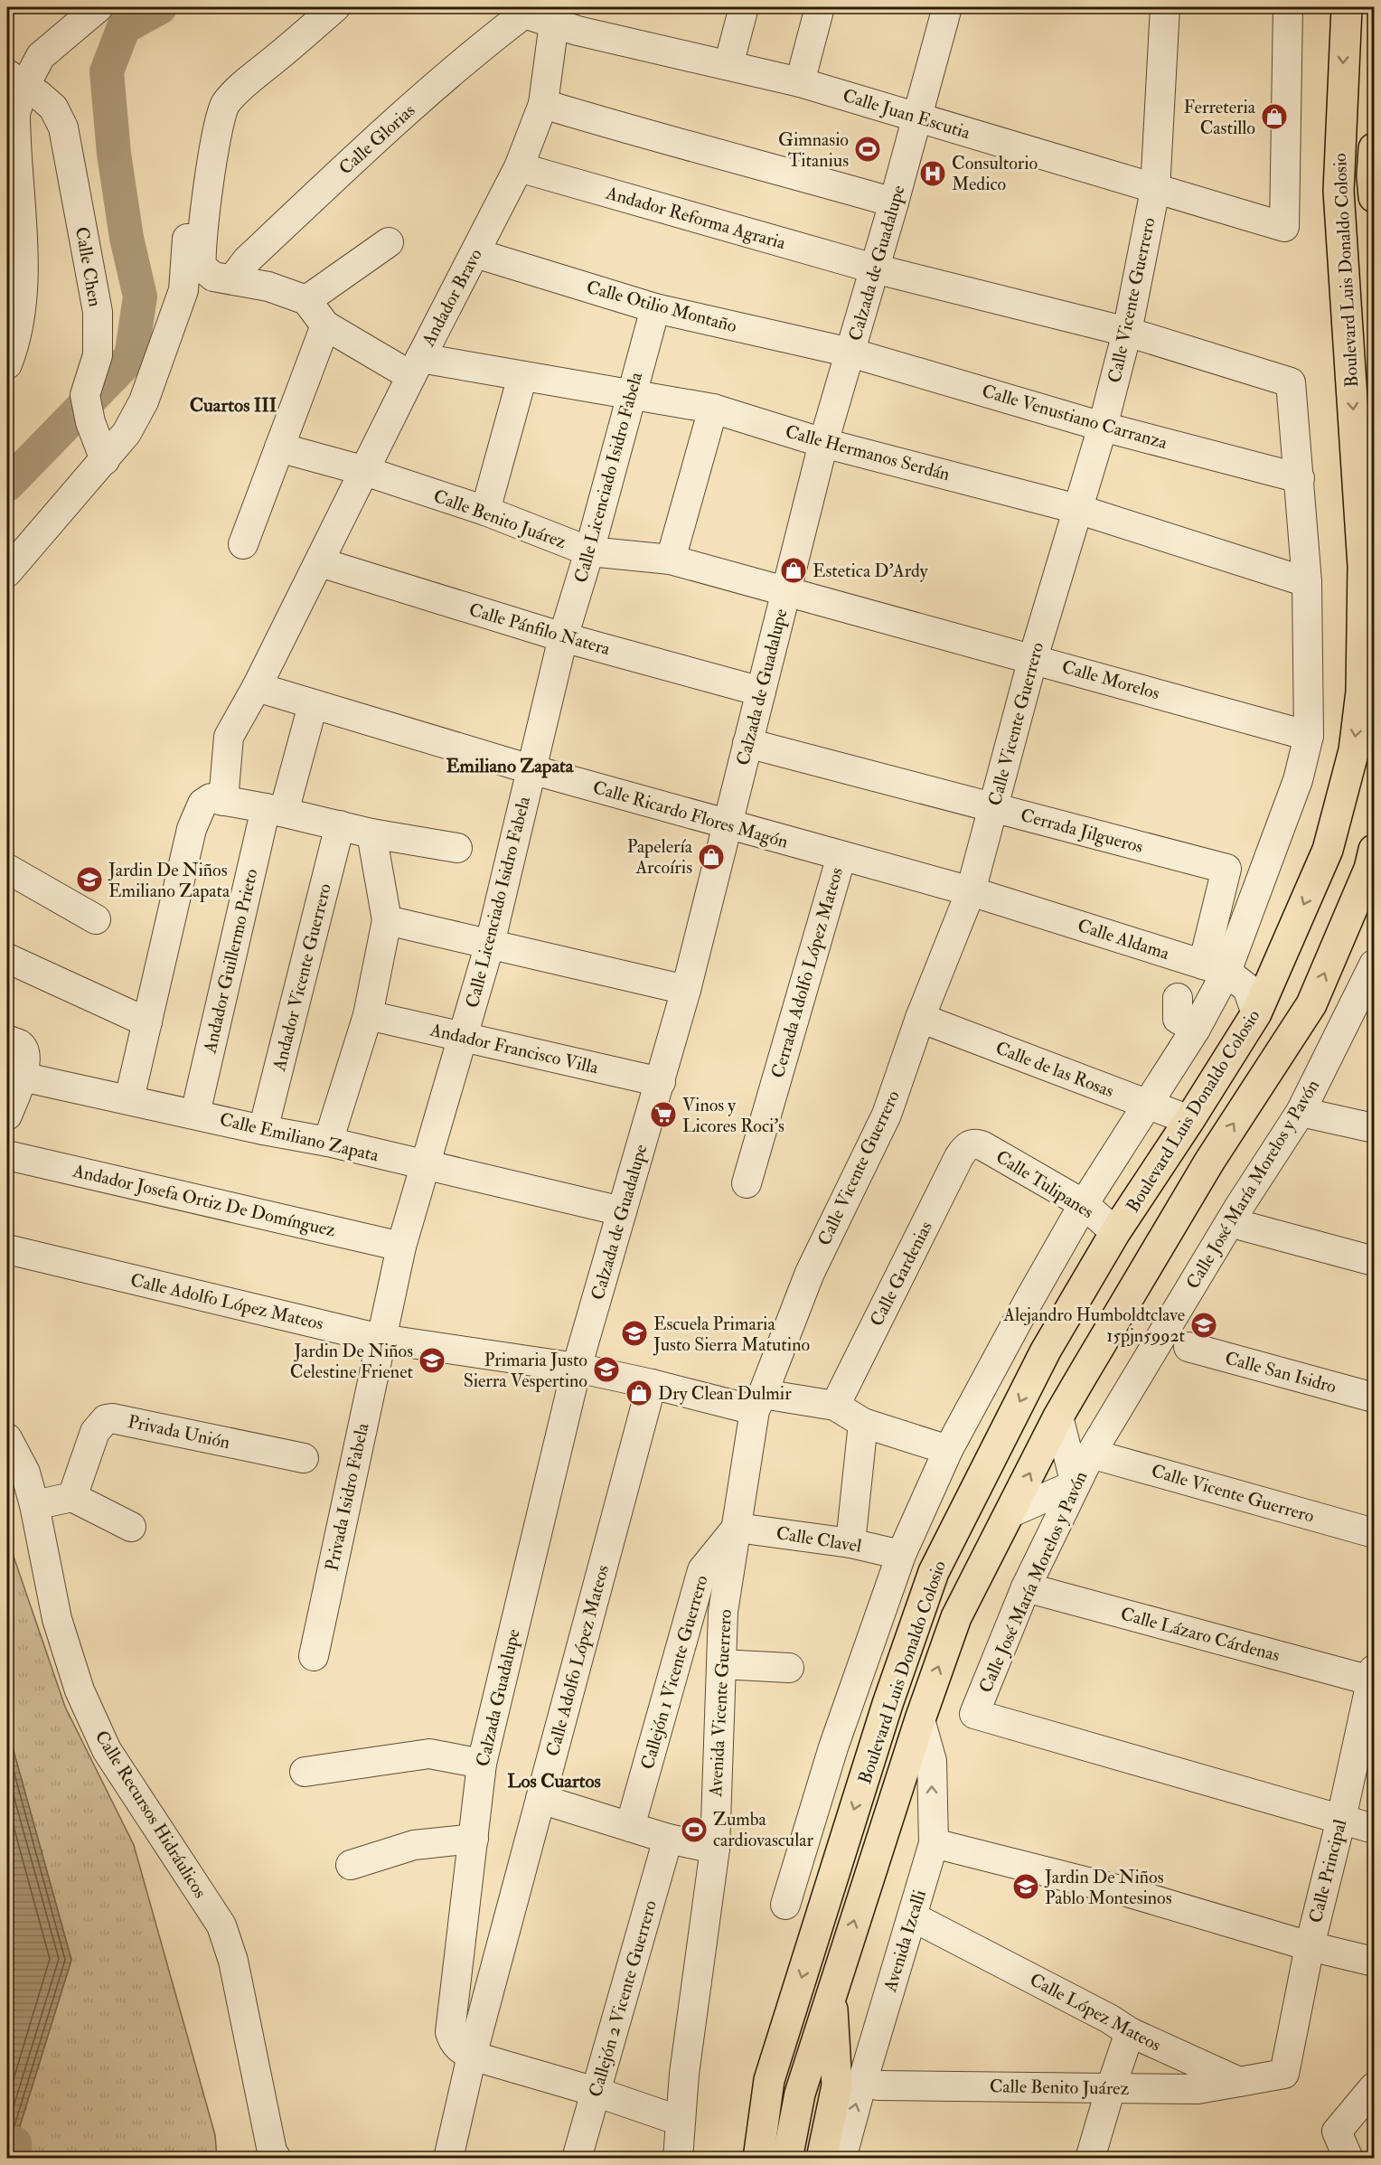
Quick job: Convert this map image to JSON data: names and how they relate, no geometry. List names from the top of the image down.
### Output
{
  "streets": {
    "highway": ["Boulevard Luis Donaldo Colosio"],
    "street": [
      "Calle Juan Escutia",
      "Calle Glorias",
      "Andador Reforma Agraria",
      "Calzada de Guadalupe",
      "Calle Chen",
      "Andador Bravo",
      "Calle Vicente Guerrero",
      "Calle Otilio Montaño",
      "Calle Venustiano Carranza",
      "Calle Hermanos Serdán",
      "Calle Licenciado Isidro Fabela",
      "Calle Benito Juárez",
      "Calle Pánfilo Natera",
      "Calle Morelos",
      "Calle Ricardo Flores Magón",
      "Cerrada Jilgueros",
      "Calle Aldama",
      "Andador Guillermo Prieto",
      "Cerrada Adolfo López Mateos",
      "Andador Vicente Guerrero",
      "Andador Francisco Villa",
      "Calle de las Rosas",
      "Calle Emiliano Zapata",
      "Calle Tulipanes",
      "Calle José María Morelos y Pavón",
      "Andador Josefa Ortiz De Domínguez",
      "Calle Gardenias",
      "Calle Adolfo López Mateos",
      "Calle San Isidro",
      "Privada Unión",
      "Privada Isidro Fabela",
      "Calle Clavel",
      "Calle Lázaro Cárdenas",
      "Callejón 1 Vicente Guerrero",
      "Calzada Guadalupe",
      "Avenida Vicente Guerrero",
      "Calle Recursos Hidráulicos",
      "Calle Principal",
      "Avenida Izcalli",
      "Callejón 2 Vicente Guerrero",
      "Calle López Mateos"
    ]
  },
  "crossings": [
    ["Calle Juan Escutia", "Calle Glorias"],
    ["Calle Juan Escutia", "Calzada de Guadalupe"],
    ["Calle Juan Escutia", "Andador Bravo"],
    ["Calle Juan Escutia", "Calle Vicente Guerrero"],
    ["Andador Reforma Agraria", "Calzada de Guadalupe"],
    ["Andador Reforma Agraria", "Andador Bravo"],
    ["Andador Reforma Agraria", "Calle Vicente Guerrero"],
    ["Andador Reforma Agraria", "Calle Venustiano Carranza"],
    ["Calzada de Guadalupe", "Calle Otilio Montaño"],
    ["Calzada de Guadalupe", "Calle Venustiano Carranza"],
    ["Calzada de Guadalupe", "Calle Hermanos Serdán"],
    ["Calzada de Guadalupe", "Calle Benito Juárez"],
    ["Calzada de Guadalupe", "Calle Pánfilo Natera"],
    ["Calzada de Guadalupe", "Calle Morelos"],
    ["Calzada de Guadalupe", "Calle Ricardo Flores Magón"],
    ["Calzada de Guadalupe", "Cerrada Jilgueros"],
    ["Calzada de Guadalupe", "Andador Francisco Villa"],
    ["Calzada de Guadalupe", "Calle Emiliano Zapata"],
    ["Calzada de Guadalupe", "Calle Adolfo López Mateos"],
    ["Calzada de Guadalupe", "Calzada Guadalupe"],
    ["Boulevard Luis Donaldo Colosio", "Calle Aldama"],
    ["Boulevard Luis Donaldo Colosio", "Calle de las Rosas"],
    ["Boulevard Luis Donaldo Colosio", "Calle Tulipanes"],
    ["Boulevard Luis Donaldo Colosio", "Avenida Izcalli"],
    ["Andador Bravo", "Calle Otilio Montaño"],
    ["Andador Bravo", "Calle Hermanos Serdán"],
    ["Andador Bravo", "Calle Benito Juárez"],
    ["Andador Bravo", "Calle Pánfilo Natera"],
    ["Andador Bravo", "Calle Ricardo Flores Magón"],
    ["Calle Vicente Guerrero", "Calle Venustiano Carranza"],
    ["Calle Vicente Guerrero", "Calle Hermanos Serdán"],
    ["Calle Vicente Guerrero", "Calle Morelos"],
    ["Calle Vicente Guerrero", "Calle Ricardo Flores Magón"],
    ["Calle Vicente Guerrero", "Cerrada Jilgueros"],
    ["Calle Vicente Guerrero", "Calle Aldama"],
    ["Calle Vicente Guerrero", "Calle de las Rosas"],
    ["Calle Vicente Guerrero", "Calle José María Morelos y Pavón"],
    ["Calle Vicente Guerrero", "Calle Adolfo López Mateos"],
    ["Calle Vicente Guerrero", "Avenida Vicente Guerrero"],
    ["Calle Otilio Montaño", "Calle Venustiano Carranza"],
    ["Calle Otilio Montaño", "Calle Licenciado Isidro Fabela"],
    ["Calle Hermanos Serdán", "Calle Licenciado Isidro Fabela"],
    ["Calle Licenciado Isidro Fabela", "Calle Benito Juárez"],
    ["Calle Licenciado Isidro Fabela", "Calle Pánfilo Natera"],
    ["Calle Licenciado Isidro Fabela", "Calle Ricardo Flores Magón"],
    ["Calle Licenciado Isidro Fabela", "Andador Francisco Villa"],
    ["Calle Licenciado Isidro Fabela", "Calle Emiliano Zapata"],
    ["Calle Licenciado Isidro Fabela", "Andador Josefa Ortiz De Domínguez"],
    ["Calle Licenciado Isidro Fabela", "Calle Adolfo López Mateos"],
    ["Calle Licenciado Isidro Fabela", "Privada Isidro Fabela"],
    ["Calle Benito Juárez", "Calle Morelos"],
    ["Calle Benito Juárez", "Calle Principal"],
    ["Calle Benito Juárez", "Calle López Mateos"],
    ["Calle Ricardo Flores Magón", "Calle Aldama"],
    ["Calle Ricardo Flores Magón", "Andador Guillermo Prieto"],
    ["Calle Ricardo Flores Magón", "Cerrada Adolfo López Mateos"],
    ["Cerrada Jilgueros", "Calle Aldama"],
    ["Andador Guillermo Prieto", "Calle Emiliano Zapata"],
    ["Andador Vicente Guerrero", "Calle Emiliano Zapata"],
    ["Calle Tulipanes", "Calle Gardenias"],
    ["Calle José María Morelos y Pavón", "Calle Lázaro Cárdenas"],
    ["Calle José María Morelos y Pavón", "Calle Principal"],
    ["Calle Gardenias", "Calle Adolfo López Mateos"],
    ["Calle Adolfo López Mateos", "Privada Isidro Fabela"],
    ["Calle Adolfo López Mateos", "Calzada Guadalupe"],
    ["Calle Adolfo López Mateos", "Avenida Vicente Guerrero"],
    ["Calle Clavel", "Callejón 1 Vicente Guerrero"],
    ["Calle Clavel", "Avenida Vicente Guerrero"],
    ["Calle Lázaro Cárdenas", "Calle Principal"],
    ["Callejón 1 Vicente Guerrero", "Avenida Vicente Guerrero"],
    ["Calle Principal", "Calle López Mateos"],
    ["Avenida Izcalli", "Calle López Mateos"]
  ],
  "districts": ["Cuartos III", "Emiliano Zapata", "Los Cuartos"],
  "places": {
    "shop": [
      "Ferreteria Castillo",
      "Estetica D'Ardy",
      "Papelería Arcoíris",
      "Dry Clean Dulmir"
    ],
    "sports": ["Gimnasio Titanius", "Zumba cardiovascular"],
    "hospital": ["Consultorio Medico"],
    "school or university": [
      "Jardin De Niños Emiliano Zapata",
      "Alejandro Humboldtclave 15pjn5992t",
      "Escuela Primaria Justo Sierra Matutino",
      "Jardin De Niños Celestine Frienet",
      "Primaria Justo Sierra Vespertino",
      "Jardin De Niños Pablo Montesinos"
    ],
    "supermarket": ["Vinos y Licores Roci's"]
  }
}
